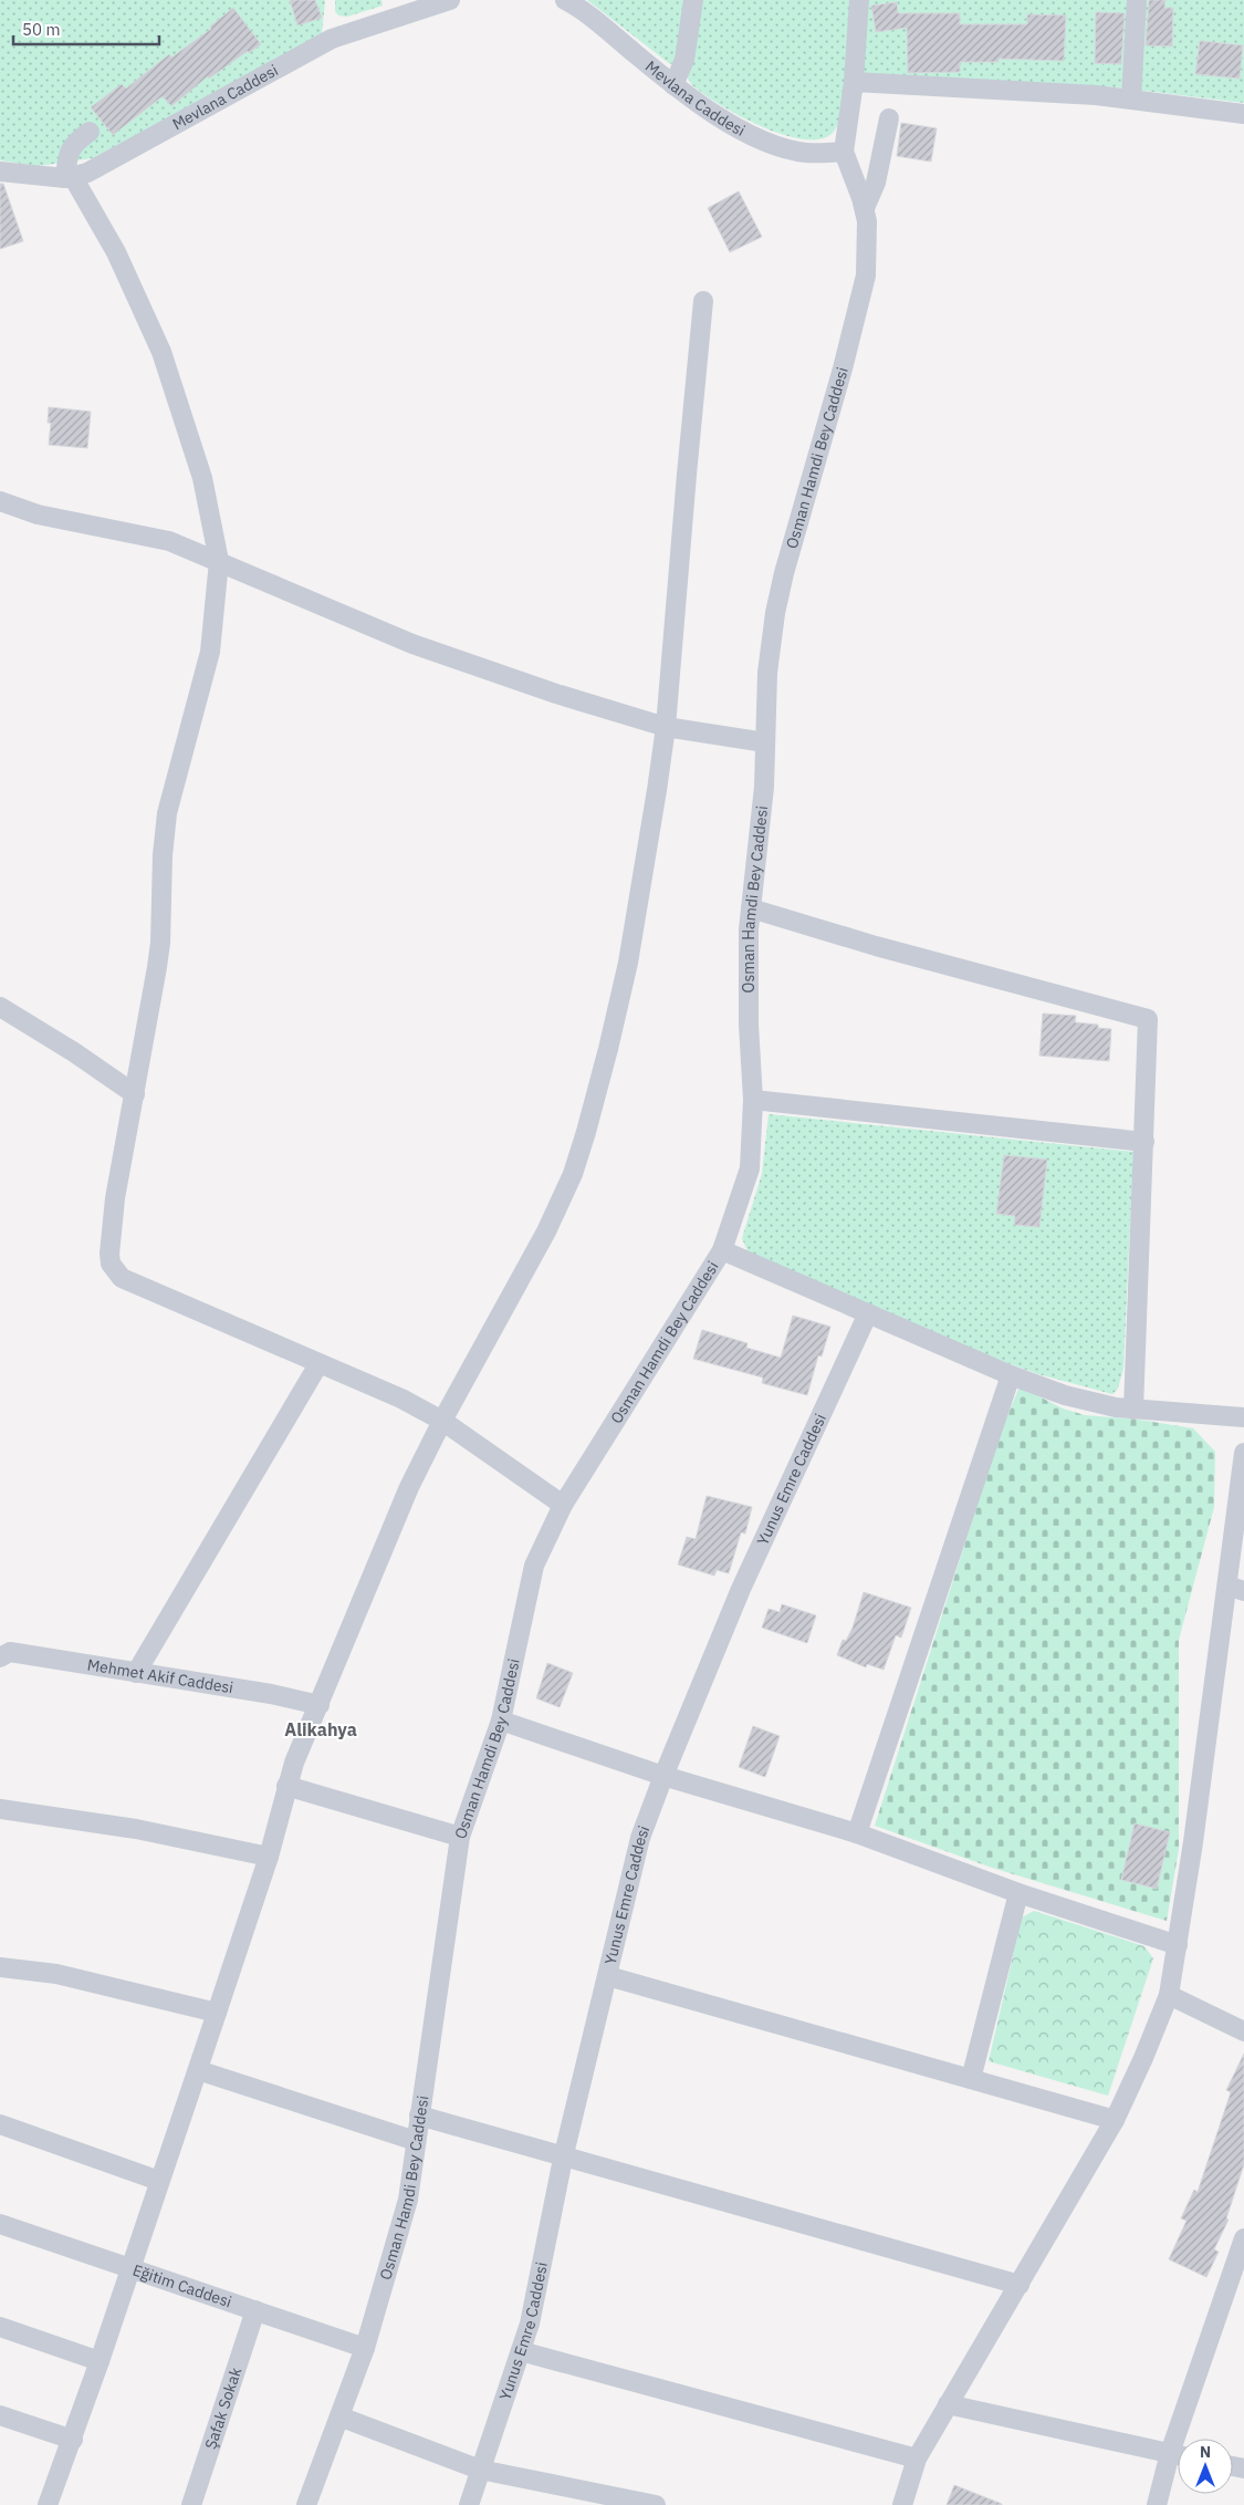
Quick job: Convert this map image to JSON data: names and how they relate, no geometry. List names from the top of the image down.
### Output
{
  "streets": {
    "street": [
      "Mevlana Caddesi",
      "Osman Hamdi Bey Caddesi",
      "Yunus Emre Caddesi",
      "Mehmet Akif Caddesi",
      "Eğitim Caddesi",
      "Şafak Sokak"
    ]
  },
  "crossings": [
    ["Mevlana Caddesi", "Osman Hamdi Bey Caddesi"],
    ["Osman Hamdi Bey Caddesi", "Eğitim Caddesi"],
    ["Eğitim Caddesi", "Şafak Sokak"]
  ],
  "districts": ["Alikahya"],
  "scale_bar": "50 m",
  "north": "top"
}
